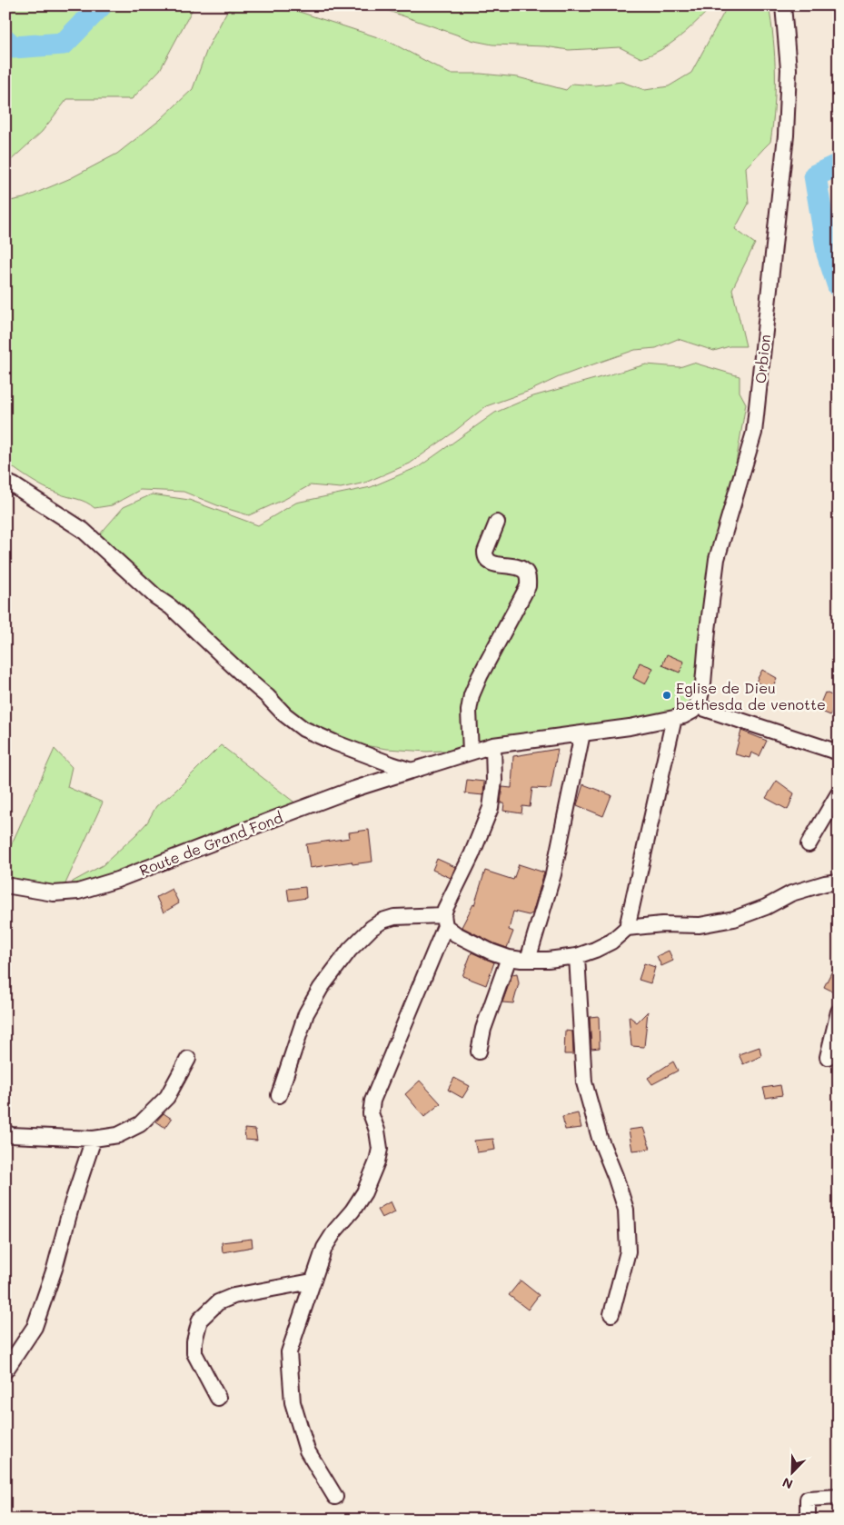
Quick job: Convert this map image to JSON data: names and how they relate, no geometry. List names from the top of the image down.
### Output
{
  "streets": {
    "street": ["Orbion", "Route de Grand Fond"]
  },
  "crossings": [
    ["Orbion", "Route de Grand Fond"]
  ],
  "places": ["Eglise de Dieu bethesda de venotte"],
  "north": "bottom left"
}
